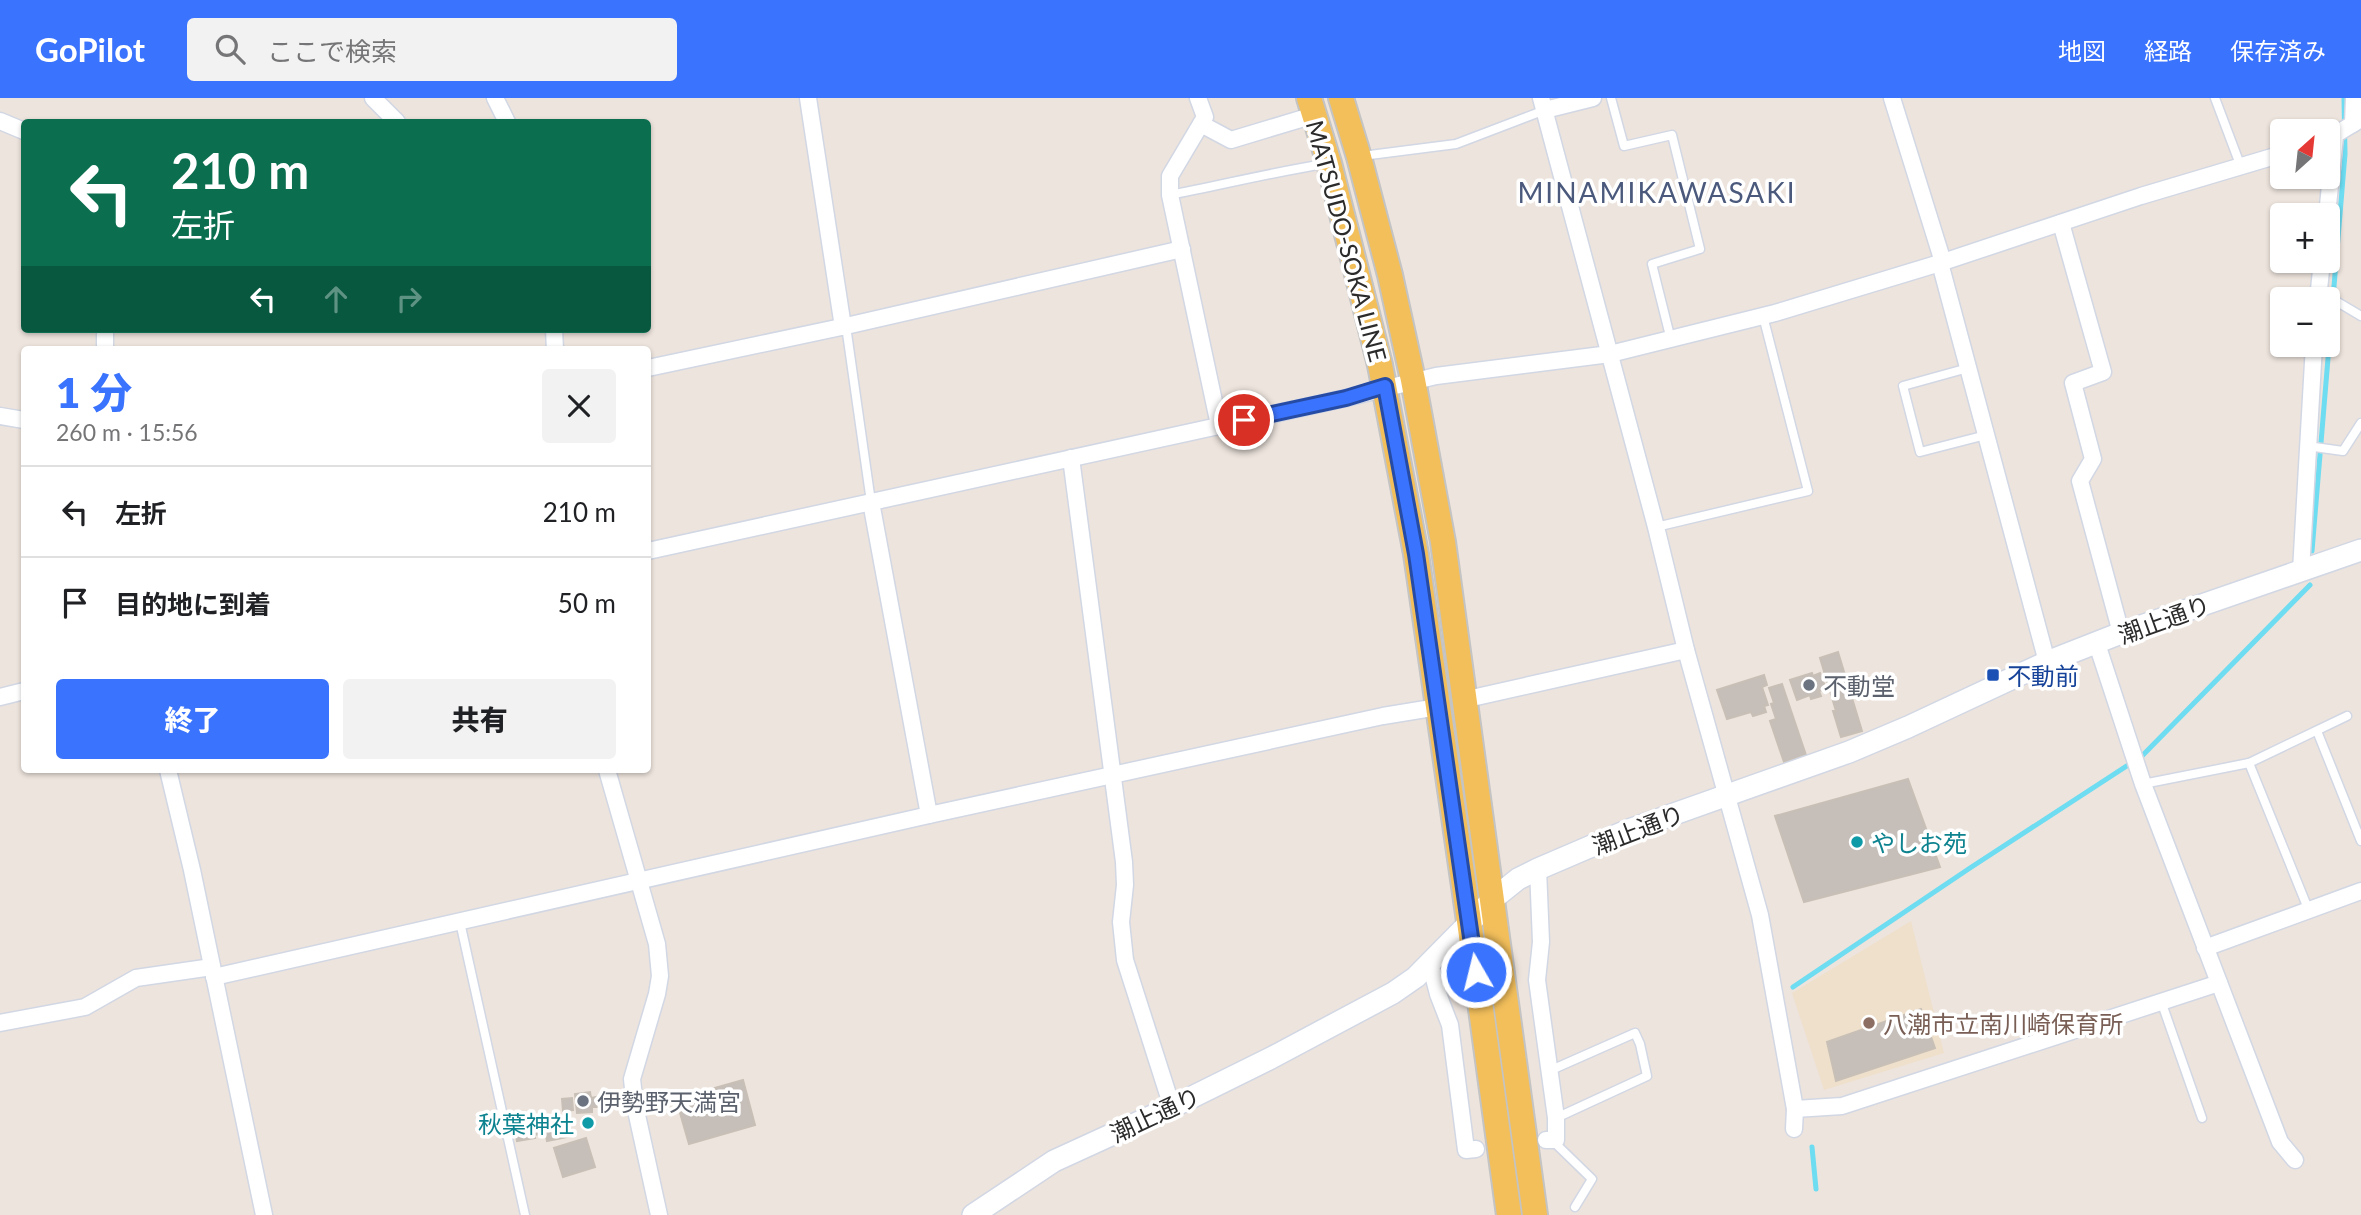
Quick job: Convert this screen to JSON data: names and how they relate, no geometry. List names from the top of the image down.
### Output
{
  "streets": {
    "main road": ["MATSUDO-SOKA LINE"],
    "street": ["潮止通り"]
  },
  "crossings": [
    ["MATSUDO-SOKA LINE", "潮止通り"]
  ],
  "districts": ["MINAMIKAWASAKI"],
  "places": {
    "transit": ["不動前"],
    "other": [
      "不動堂",
      "やしお苑",
      "八潮市立南川崎保育所",
      "伊勢野天満宮",
      "秋葉神社"
    ]
  },
  "north": "top right",
  "page": {
    "header": "GoPilot",
    "search": "ここで検索",
    "nav": ["地図", "経路", "保存済み"],
    "map_buttons": ["+", "−"],
    "turn": ["210 m", "左折"],
    "heading": ["1 分", "260 m · 15:56"],
    "list": [
      {
        "name": "左折",
        "value": "210 m"
      },
      {
        "name": "目的地に到着",
        "value": "50 m"
      }
    ],
    "buttons": ["終了", "共有"]
  }
}
